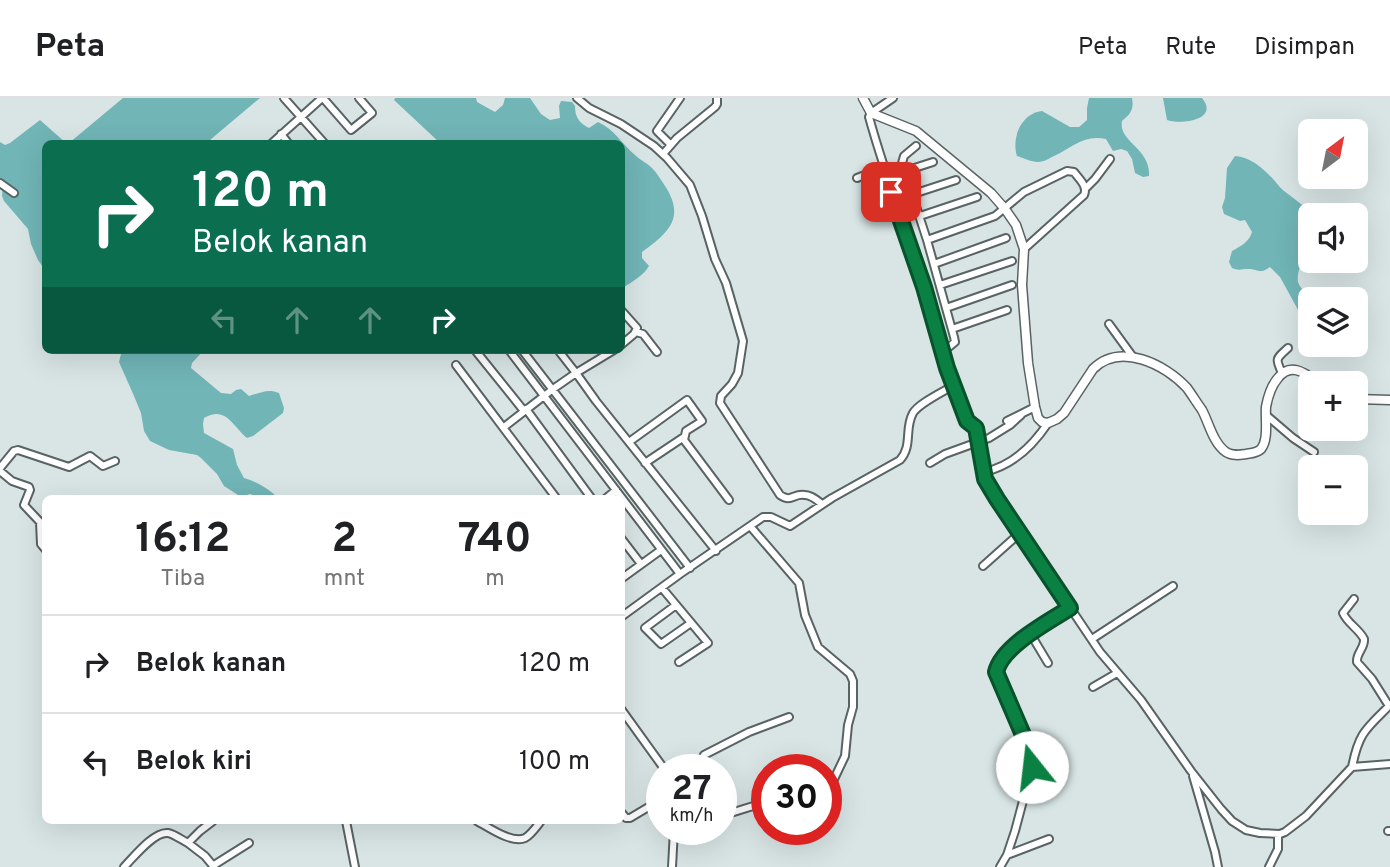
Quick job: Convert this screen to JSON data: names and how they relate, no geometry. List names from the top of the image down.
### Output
{
  "north": "top right",
  "page": {
    "header": "Peta",
    "nav": ["Peta", "Rute", "Disimpan"],
    "map_buttons": ["+", "−"],
    "turn": ["120 m", "Belok kanan"],
    "eta": [
      "16:12",
      "Tiba",
      "2",
      "mnt",
      "740",
      "m"
    ],
    "list": [
      {
        "name": "Belok kanan",
        "value": "120 m"
      },
      {
        "name": "Belok kiri",
        "value": "100 m"
      }
    ],
    "speed": "27 km/h",
    "limit": "30"
  }
}
